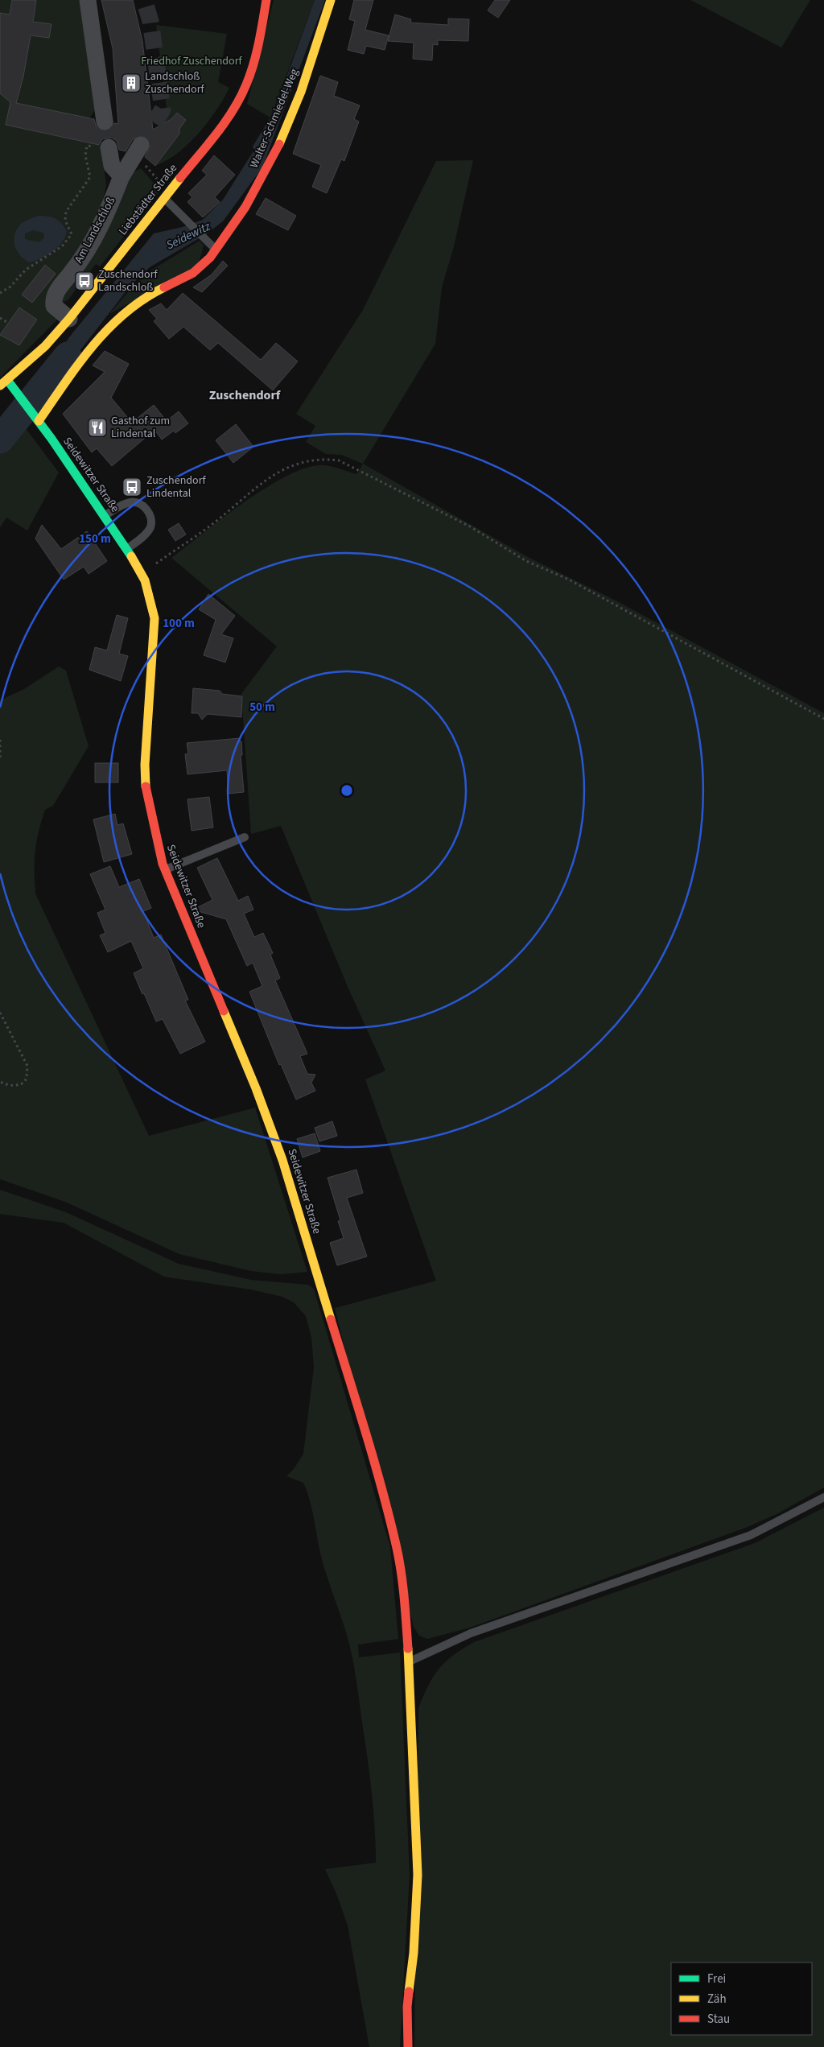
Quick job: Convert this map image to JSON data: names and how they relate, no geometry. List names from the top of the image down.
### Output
{
  "streets": {
    "street": [
      "Walter-Schmiedel-Weg",
      "Liebstädter Straße",
      "Am Landschloß",
      "Seidewitzer Straße"
    ]
  },
  "crossings": [
    ["Walter-Schmiedel-Weg", "Seidewitzer Straße"],
    ["Liebstädter Straße", "Am Landschloß"],
    ["Liebstädter Straße", "Seidewitzer Straße"]
  ],
  "districts": ["Zuschendorf"],
  "water": ["Seidewitz"],
  "parks": ["Friedhof Zuschendorf"],
  "places": {
    "building": ["Landschloß Zuschendorf"],
    "bus stop": ["Zuschendorf Landschloß", "Zuschendorf Lindental"],
    "restaurant": ["Gasthof zum Lindental"]
  },
  "legend": ["Frei", "Zäh", "Stau"],
  "rings": ["150 m", "100 m", "50 m"]
}
